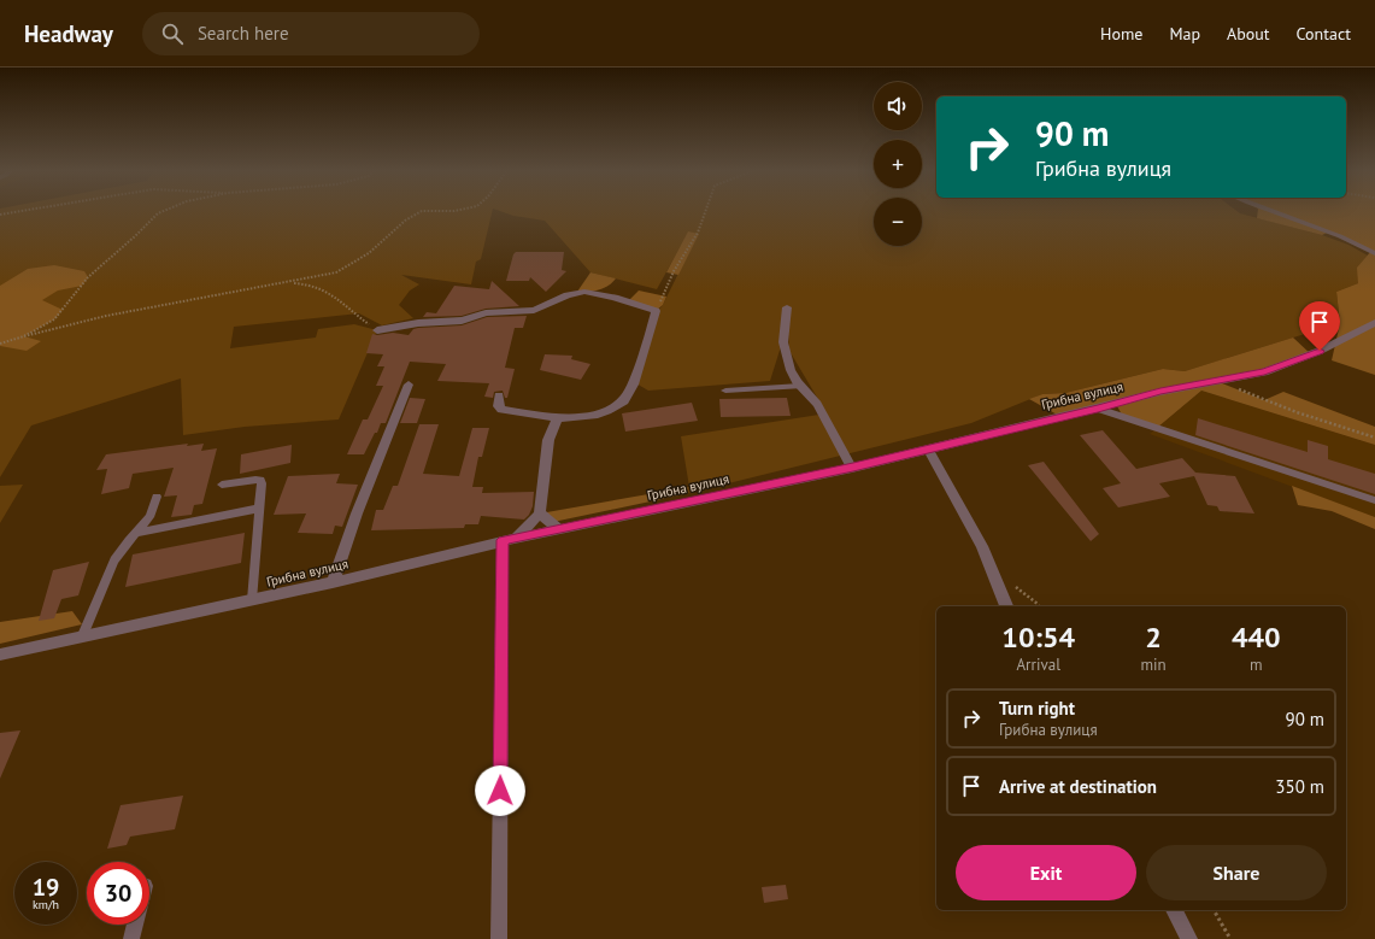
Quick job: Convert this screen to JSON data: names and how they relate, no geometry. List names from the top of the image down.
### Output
{
  "streets": {
    "street": ["Грибна вулиця"]
  },
  "page": {
    "header": "Headway",
    "search": "Search here",
    "nav": [
      "Home",
      "Map",
      "About",
      "Contact"
    ],
    "map_buttons": ["+", "−"],
    "turn": ["90 m", "Грибна вулиця"],
    "eta": [
      "10:54",
      "Arrival",
      "2",
      "min",
      "440",
      "m"
    ],
    "list": [
      {
        "name": "Turn right",
        "note": "Грибна вулиця",
        "value": "90 m"
      },
      {
        "name": "Arrive at destination",
        "value": "350 m"
      }
    ],
    "buttons": ["Exit", "Share"],
    "speed": "19 km/h",
    "limit": "30"
  }
}
